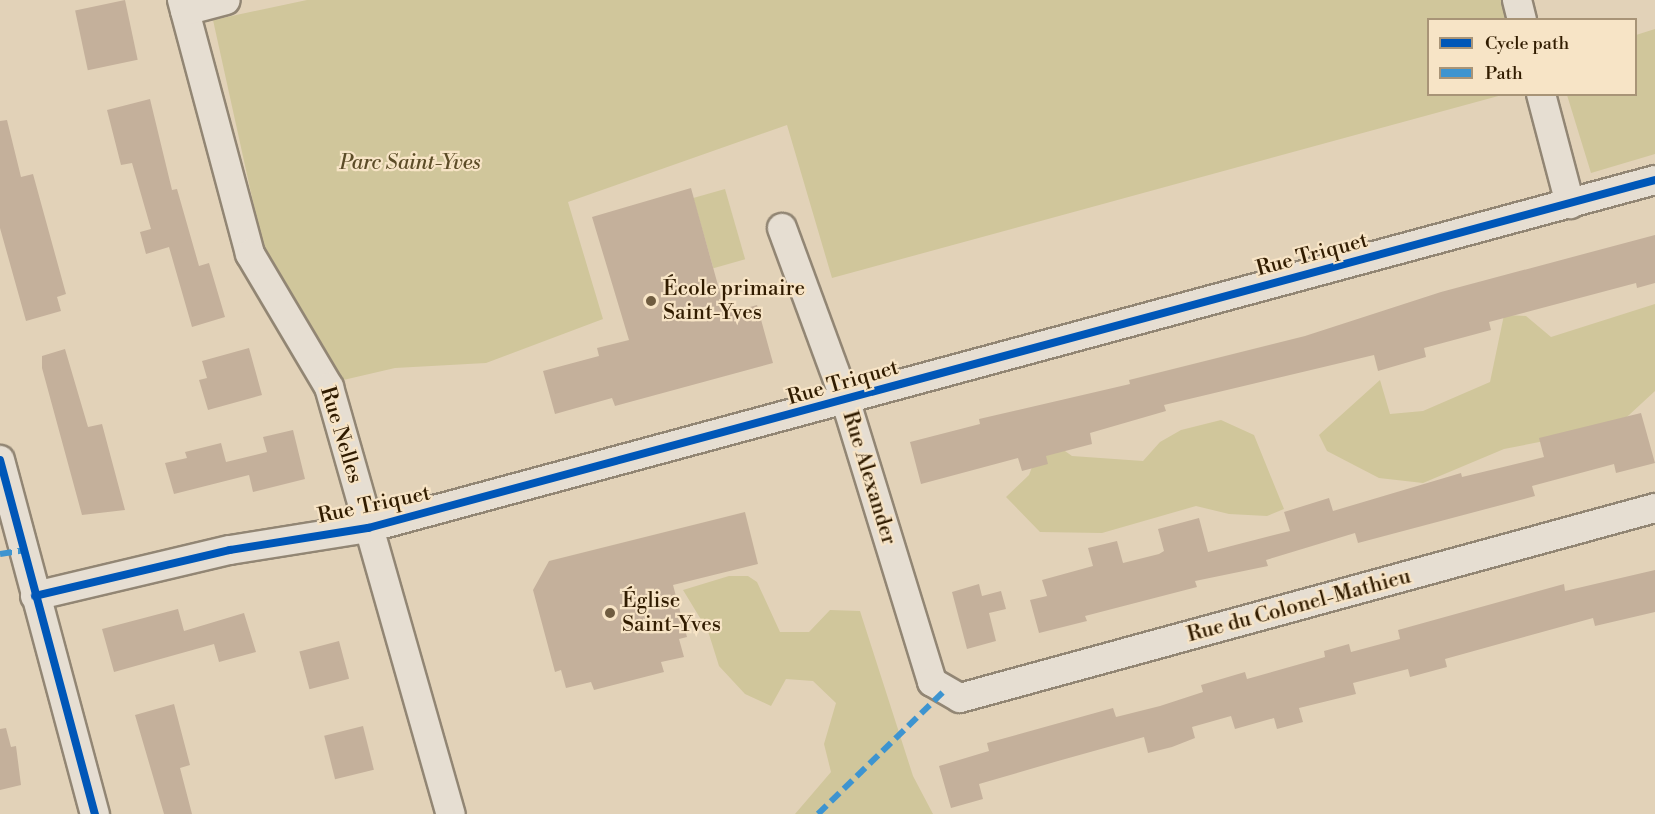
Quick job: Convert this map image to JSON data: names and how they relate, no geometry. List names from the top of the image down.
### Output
{
  "streets": {
    "street": [
      "Rue Triquet",
      "Rue Nelles",
      "Rue Alexander",
      "Rue du Colonel-Mathieu"
    ]
  },
  "crossings": [
    ["Rue Triquet", "Rue Nelles"],
    ["Rue Triquet", "Rue Alexander"],
    ["Rue Alexander", "Rue du Colonel-Mathieu"]
  ],
  "parks": ["Parc Saint-Yves"],
  "places": ["École primaire Saint-Yves", "Église Saint-Yves"],
  "legend": ["Cycle path", "Path"]
}
